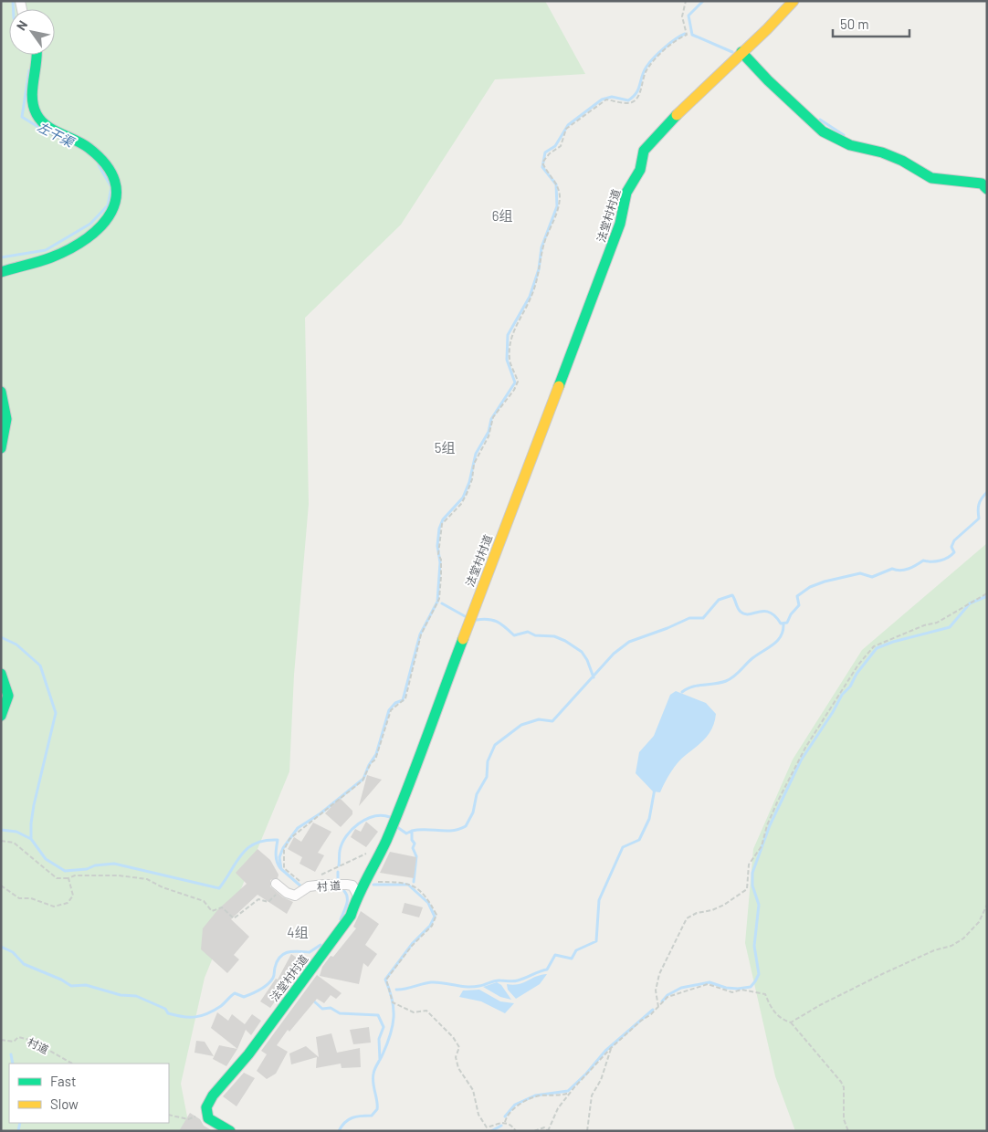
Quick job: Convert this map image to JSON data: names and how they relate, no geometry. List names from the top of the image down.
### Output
{
  "streets": {
    "street": ["法堂村村道", "村 道"],
    "path": ["村道"]
  },
  "crossings": [
    ["法堂村村道", "村 道"]
  ],
  "districts": ["6组", "5组", "4组"],
  "water": ["左干渠"],
  "legend": ["Fast", "Slow"],
  "scale_bar": "50 m",
  "north": "top left"
}
